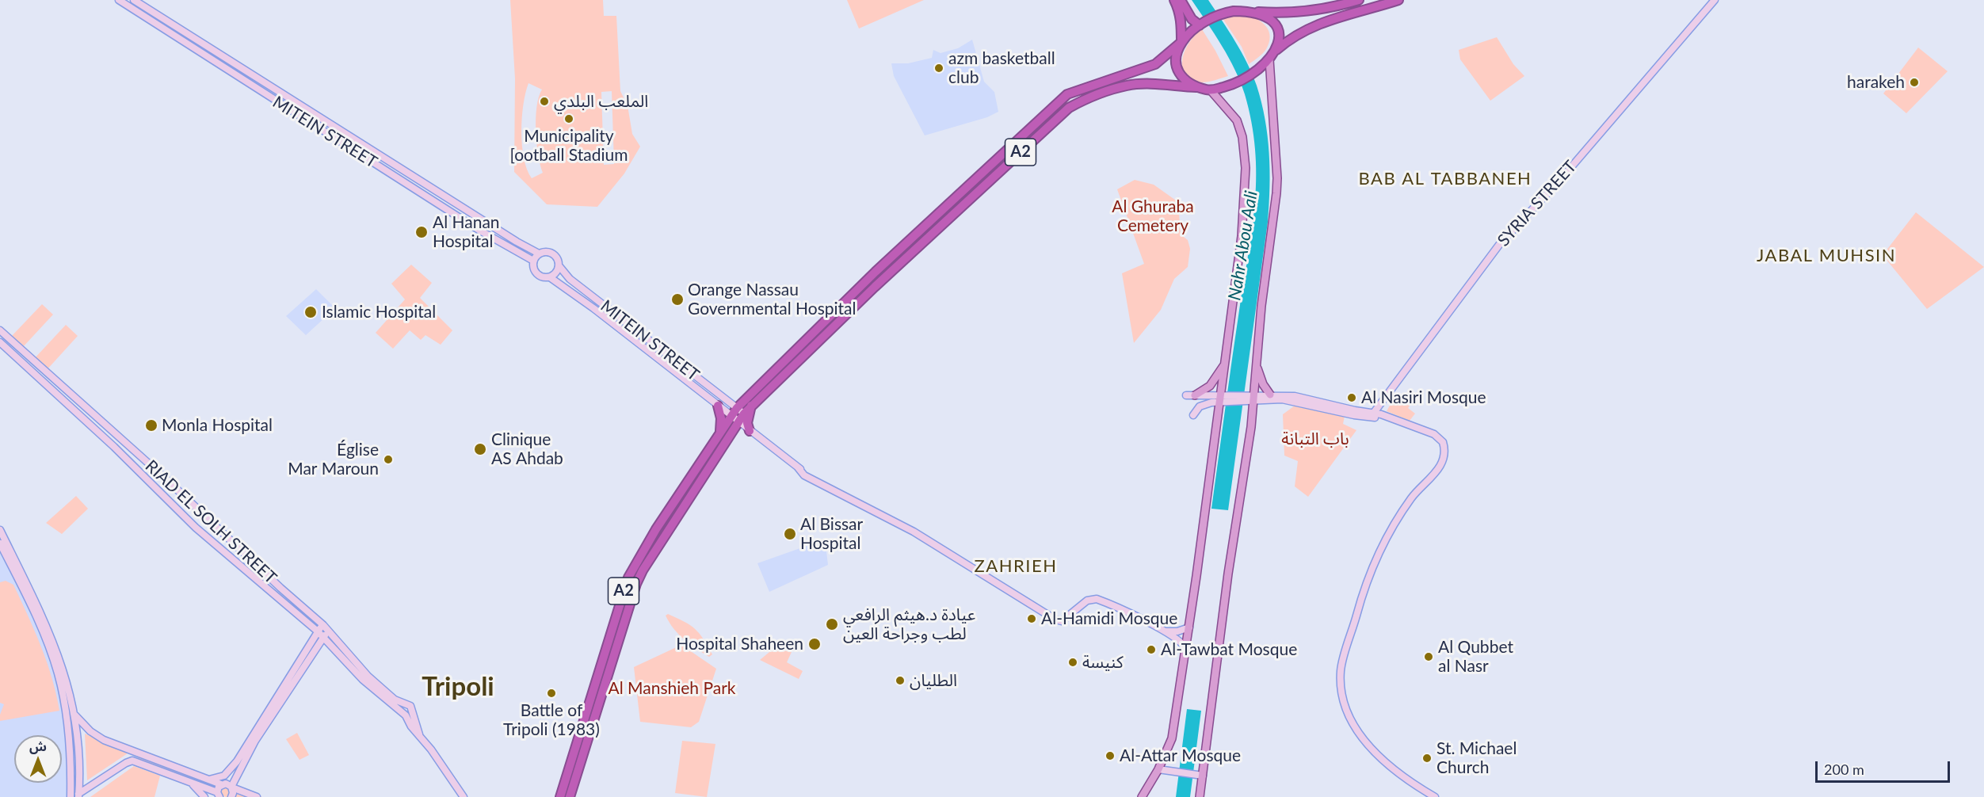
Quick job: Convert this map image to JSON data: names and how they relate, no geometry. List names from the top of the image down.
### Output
{
  "streets": {
    "highway": ["A2"],
    "street": ["MITEIN STREET", "SYRIA STREET", "RIAD EL SOLH STREET"]
  },
  "crossings": [
    ["MITEIN STREET", "A2"]
  ],
  "districts": [
    "BAB AL TABBANEH",
    "JABAL MUHSIN",
    "ZAHRIEH",
    "Tripoli"
  ],
  "water": ["Nahr Abou Aali"],
  "parks": ["Al Ghuraba Cemetery", "باب التبانة", "Al Manshieh Park"],
  "places": [
    "azm basketball club",
    "harakeh",
    "الملعب البلدي",
    "Municipality [ootball Stadium",
    "Al Hanan Hospital",
    "Orange Nassau Governmental Hospital",
    "Islamic Hospital",
    "Al Nasiri Mosque",
    "Monla Hospital",
    "Clinique AS Ahdab",
    "Église Mar Maroun",
    "Al Bissar Hospital",
    "Al-Hamidi Mosque",
    "عيادة د.هيثم الرافعي لطب وجراحة العين",
    "Hospital Shaheen",
    "Al-Tawbat Mosque",
    "Al Qubbet al Nasr",
    "كنيسة",
    "الطليان",
    "Battle of Tripoli (1983)",
    "Al-Attar Mosque",
    "St. Michael Church"
  ],
  "scale_bar": "200 m",
  "north": "top"
}
